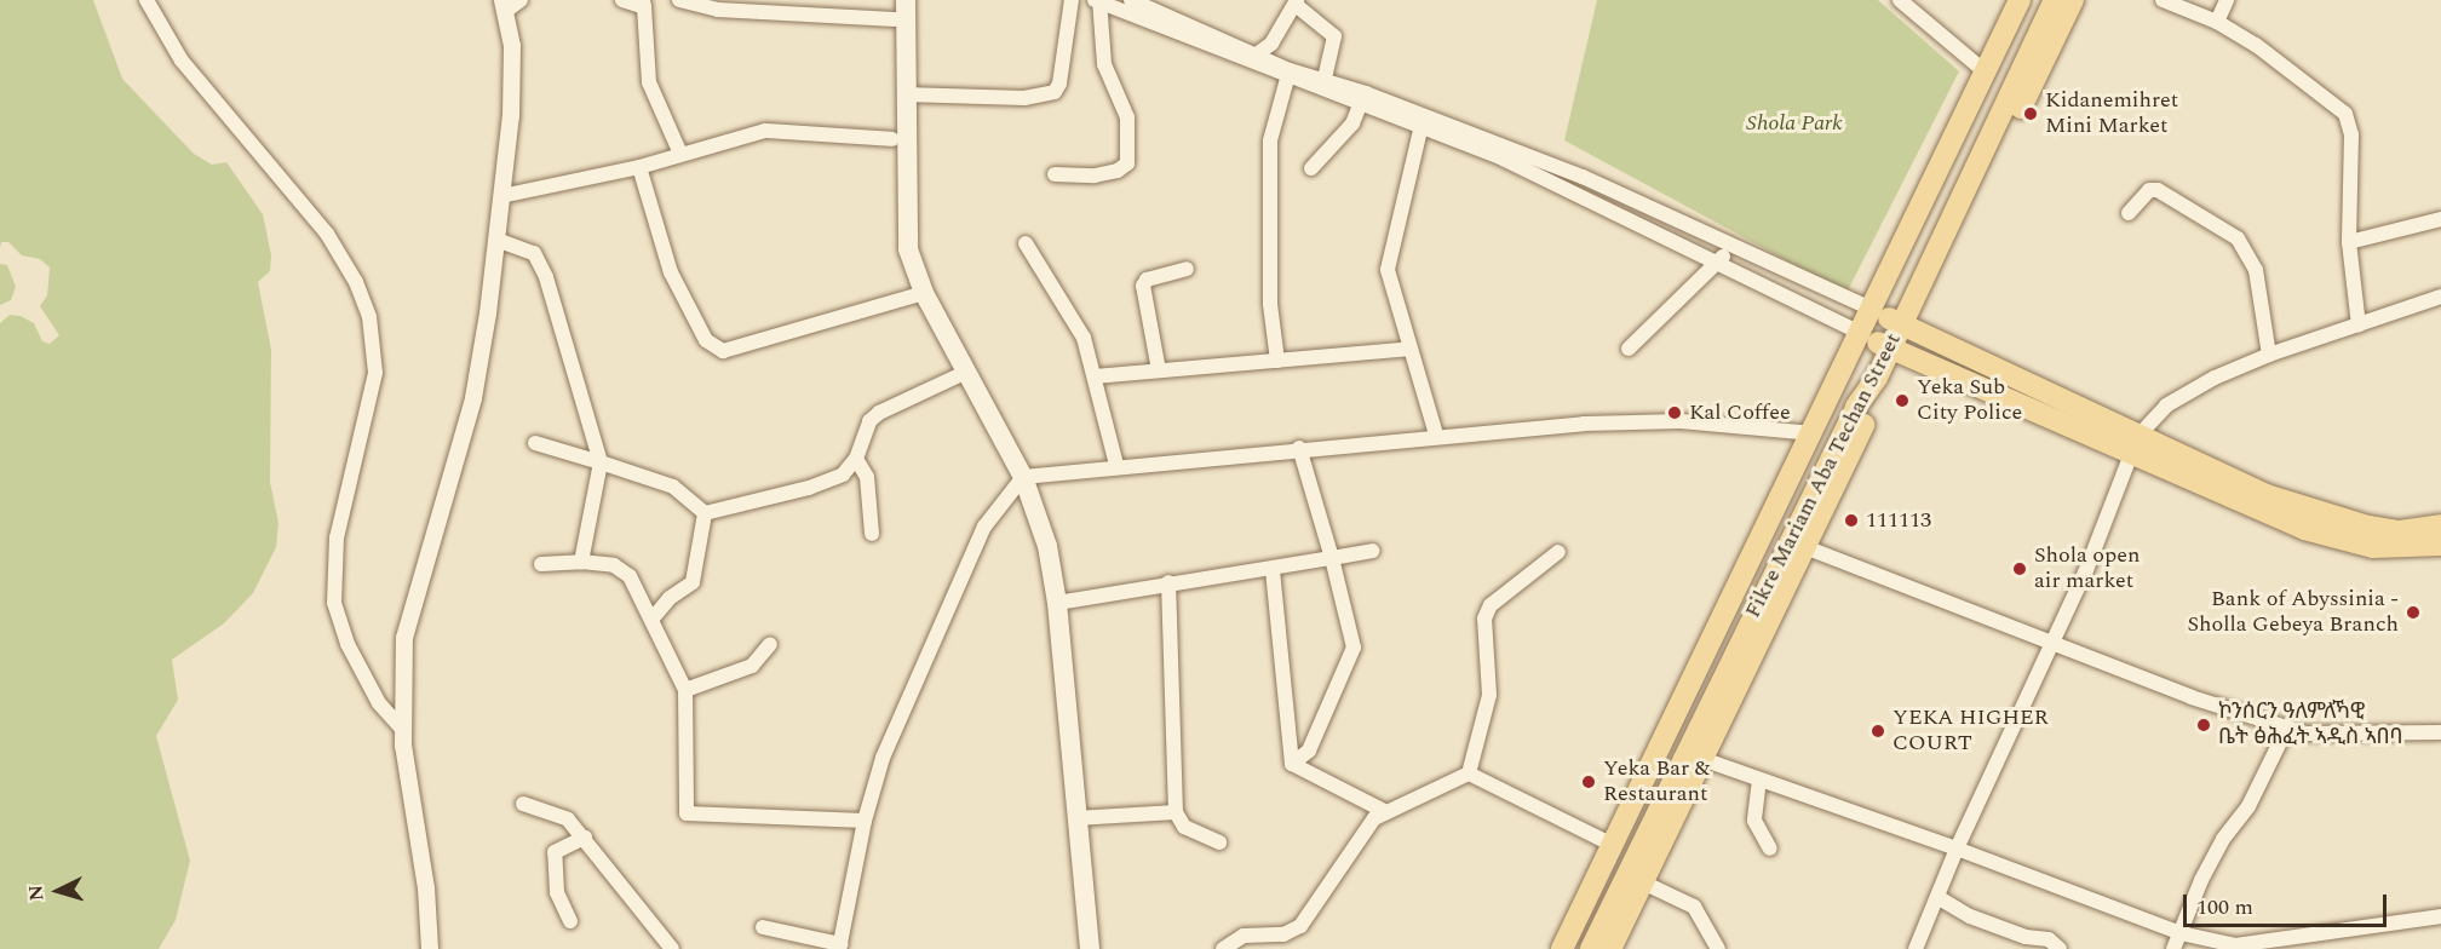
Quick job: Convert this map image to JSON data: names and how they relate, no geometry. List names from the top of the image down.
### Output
{
  "streets": {
    "main road": ["Fikre Mariam Aba Techan Street"]
  },
  "parks": ["Shola Park"],
  "places": [
    "Kidanemihret Mini Market",
    "Yeka Sub City Police",
    "Kal Coffee",
    "111113",
    "Shola open air market",
    "Bank of Abyssinia - Sholla Gebeya Branch",
    "ኮንሰርን ዓለምለኻዊ ቤት ፅሕፈት ኣዲስ ኣበባ",
    "YEKA HIGHER COURT",
    "Yeka Bar & Restaurant"
  ],
  "scale_bar": "100 m",
  "north": "left"
}
